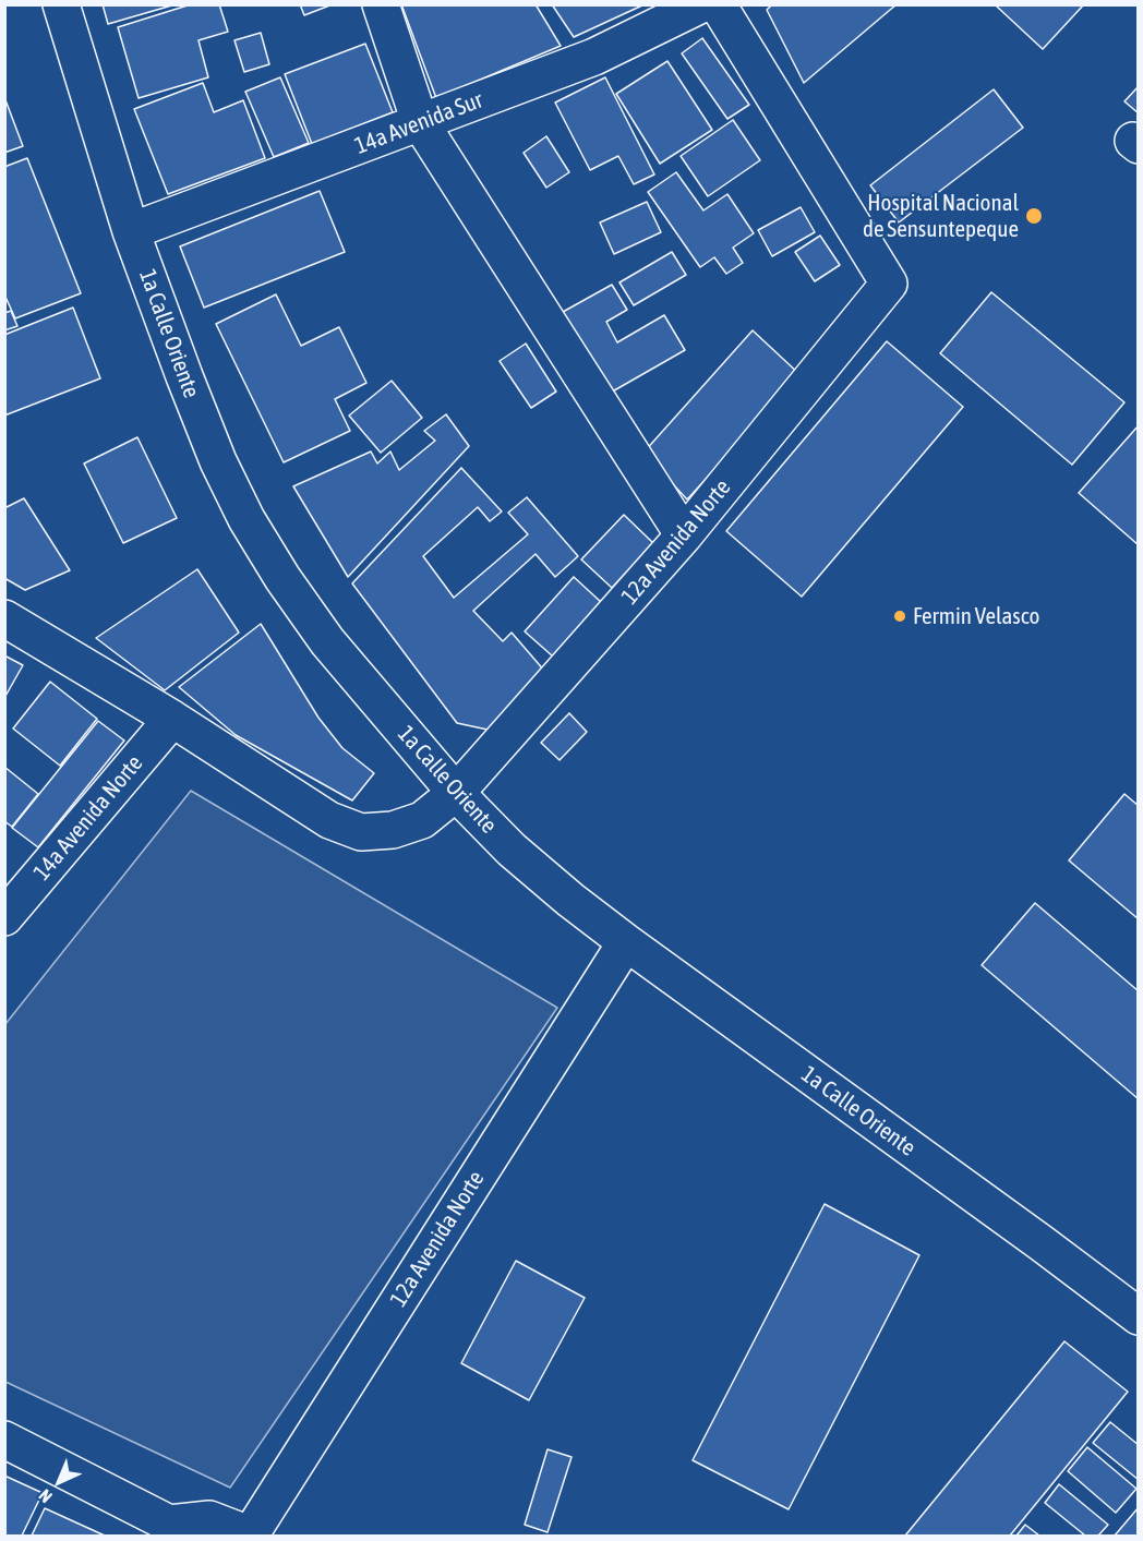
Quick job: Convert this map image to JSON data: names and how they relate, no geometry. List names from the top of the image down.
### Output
{
  "streets": {
    "street": [
      "14a Avenida Sur",
      "1a Calle Oriente",
      "12a Avenida Norte",
      "14a Avenida Norte"
    ]
  },
  "crossings": [
    ["14a Avenida Sur", "1a Calle Oriente"],
    ["1a Calle Oriente", "12a Avenida Norte"],
    ["12a Avenida Norte", "14a Avenida Norte"]
  ],
  "places": ["Hospital Nacional de Sensuntepeque", "Fermin Velasco"],
  "north": "bottom left"
}
